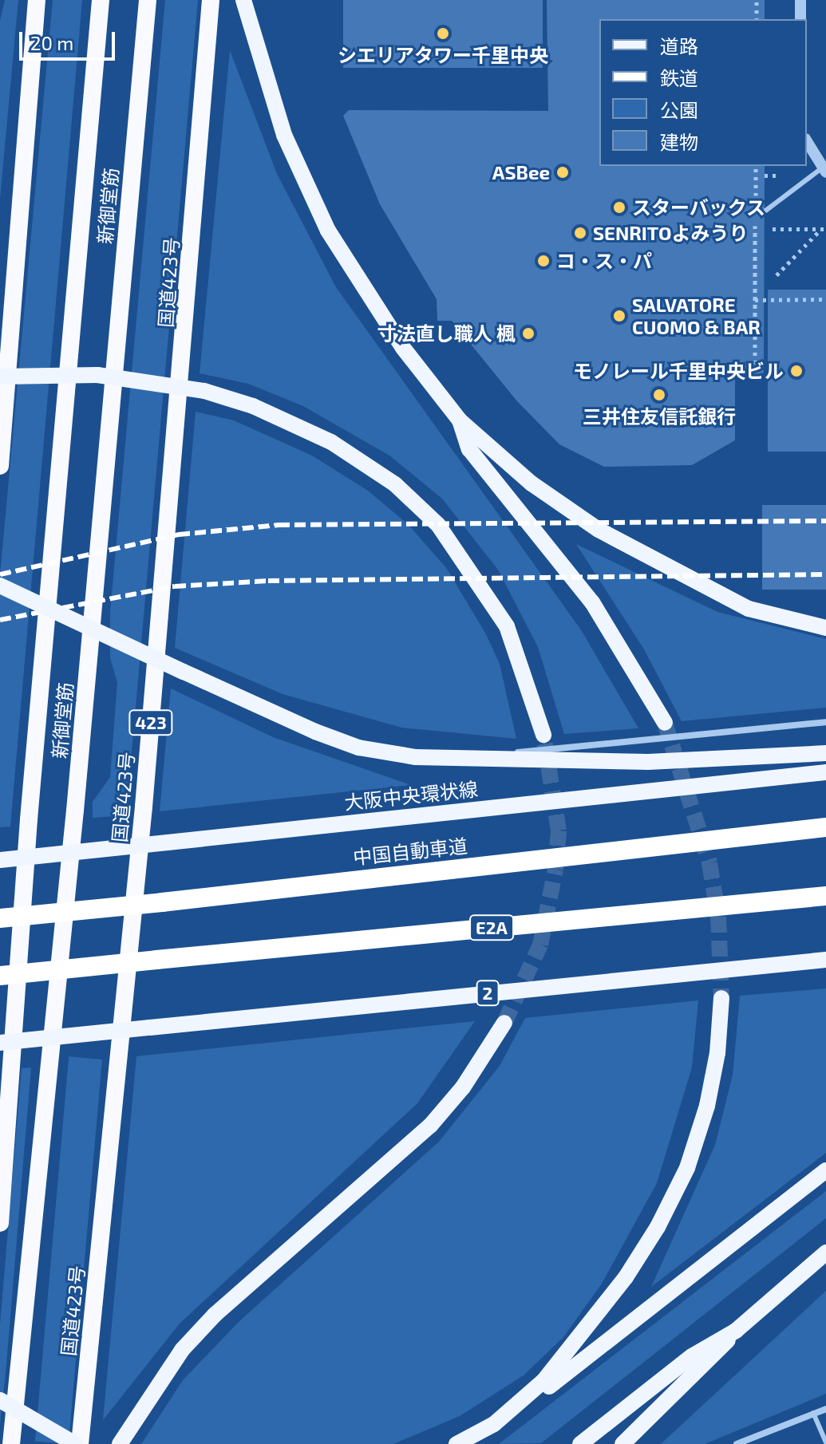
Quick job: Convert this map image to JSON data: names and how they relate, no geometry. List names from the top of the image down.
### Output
{
  "streets": {
    "highway": [
      "新御堂筋",
      "国道423号",
      "423",
      "中国自動車道",
      "E2A"
    ],
    "main road": ["大阪中央環状線", "2"]
  },
  "places": [
    "シエリアタワー千里中央",
    "ASBee",
    "スターバックス",
    "SENRITOよみうり",
    "コ・ス・パ",
    "SALVATORE CUOMO & BAR",
    "寸法直し職人 楓",
    "モノレール千里中央ビル",
    "三井住友信託銀行"
  ],
  "legend": [
    "道路",
    "鉄道",
    "公園",
    "建物"
  ],
  "scale_bar": "20 m"
}
